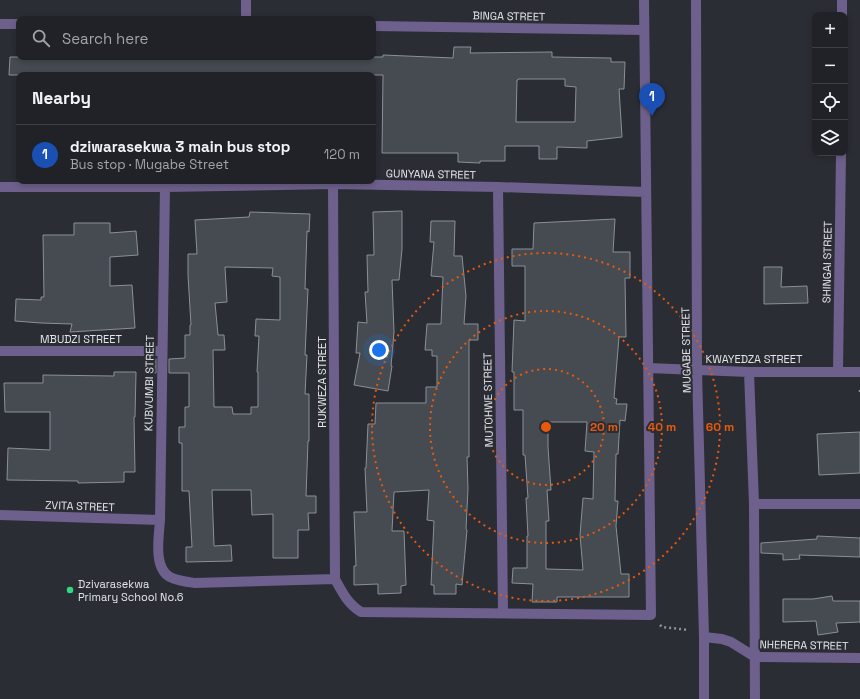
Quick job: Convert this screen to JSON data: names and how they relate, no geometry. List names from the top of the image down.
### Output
{
  "streets": {
    "street": [
      "BINGA STREET",
      "GUNYANA STREET",
      "SHINGAI STREET",
      "MBUDZI STREET",
      "MUGABE STREET",
      "KWAYEDZA STREET",
      "RUKWEZA STREET",
      "KUBVUMBI STREET",
      "MUTOHWE STREET",
      "ZVITA STREET",
      "NHERERA STREET"
    ]
  },
  "crossings": [
    ["GUNYANA STREET", "RUKWEZA STREET"],
    ["GUNYANA STREET", "KUBVUMBI STREET"],
    ["GUNYANA STREET", "MUTOHWE STREET"],
    ["SHINGAI STREET", "KWAYEDZA STREET"],
    ["MBUDZI STREET", "KUBVUMBI STREET"],
    ["MUGABE STREET", "KWAYEDZA STREET"],
    ["MUGABE STREET", "NHERERA STREET"],
    ["RUKWEZA STREET", "KUBVUMBI STREET"],
    ["KUBVUMBI STREET", "ZVITA STREET"]
  ],
  "places": ["Dzivarasekwa Primary School No.6"],
  "page": {
    "map_buttons": ["+", "−"],
    "search": "Search here",
    "heading": "Nearby",
    "pins": "1",
    "list": [
      {
        "mark": "1",
        "name": "dziwarasekwa 3 main bus stop",
        "note": "Bus stop · Mugabe Street",
        "value": "120 m"
      }
    ]
  },
  "rings": ["20 m", "40 m", "60 m"]
}
